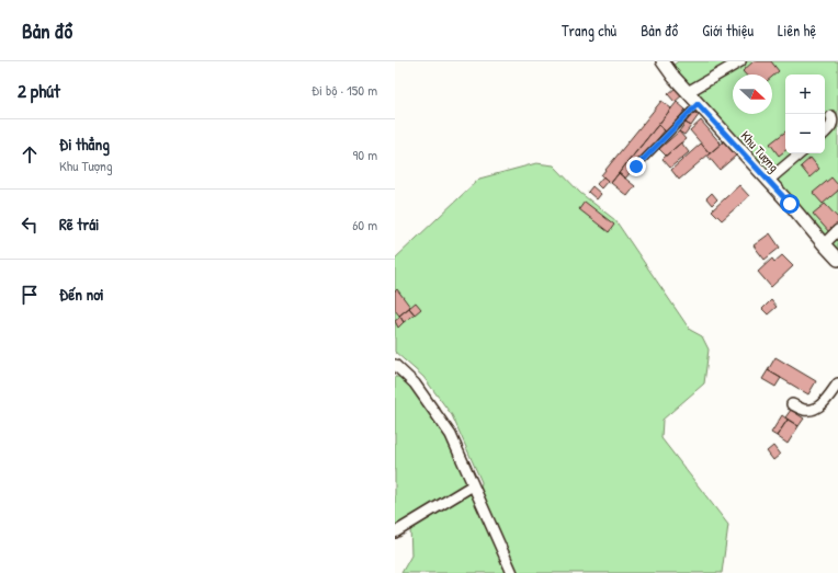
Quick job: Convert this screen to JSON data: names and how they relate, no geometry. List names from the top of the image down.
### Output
{
  "streets": {
    "street": ["Khu Tượng"]
  },
  "north": "right",
  "page": {
    "header": "Bản đồ",
    "nav": [
      "Trang chủ",
      "Bản đồ",
      "Giới thiệu",
      "Liên hệ"
    ],
    "heading": ["2 phút", "Đi bộ · 150 m"],
    "map_buttons": ["+", "−"],
    "list": [
      ["Đi thẳng", "Khu Tượng", "90 m"],
      ["Rẽ trái", "60 m"],
      "Đến nơi"
    ]
  }
}
